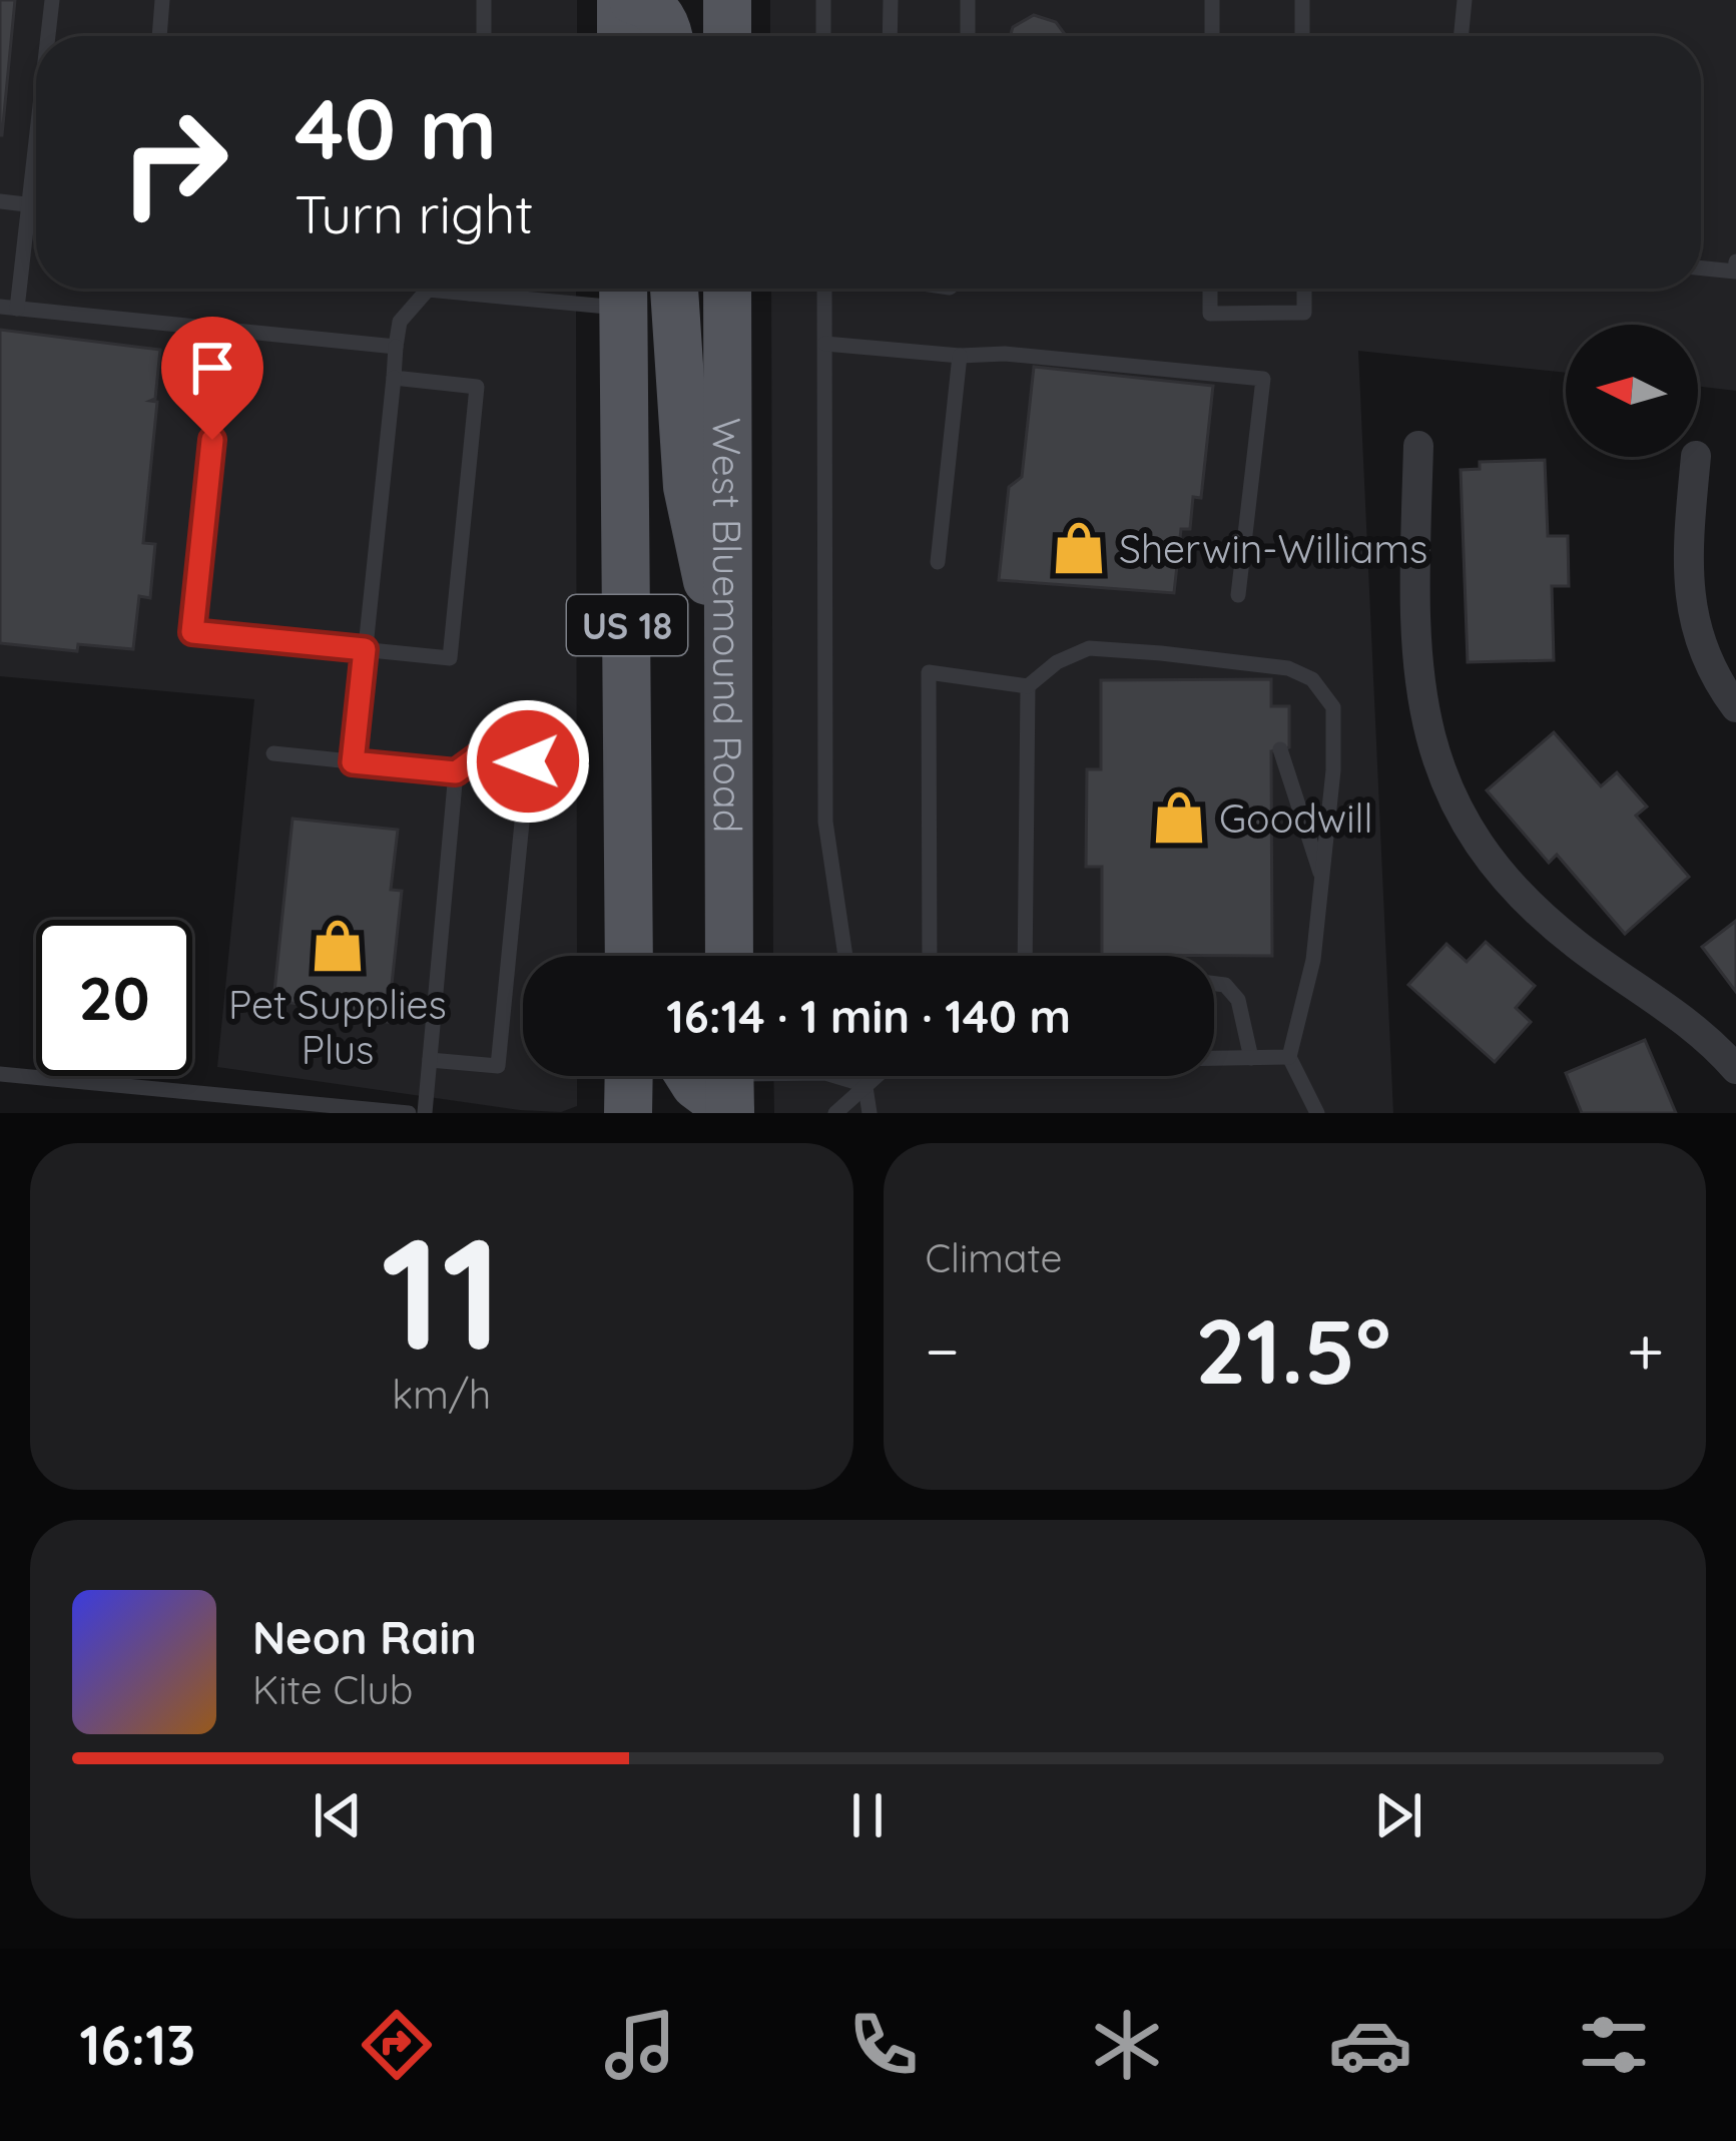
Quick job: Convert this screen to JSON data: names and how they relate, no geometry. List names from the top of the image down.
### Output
{
  "streets": {
    "main road": ["US 18", "West Bluemound Road"]
  },
  "places": {
    "shop": ["Sherwin-Williams", "Goodwill", "Pet Supplies Plus"]
  },
  "north": "left",
  "page": {
    "turn": ["40 m", "Turn right"],
    "limit": "20",
    "trip": "16:14 · 1 min · 140 m",
    "tile": [
      ["11", "km/h"],
      "Climate"
    ],
    "heat": ["−", "21.5°", "+"],
    "song": ["Neon Rain", "Kite Club"],
    "tabs": "16:13"
  }
}
